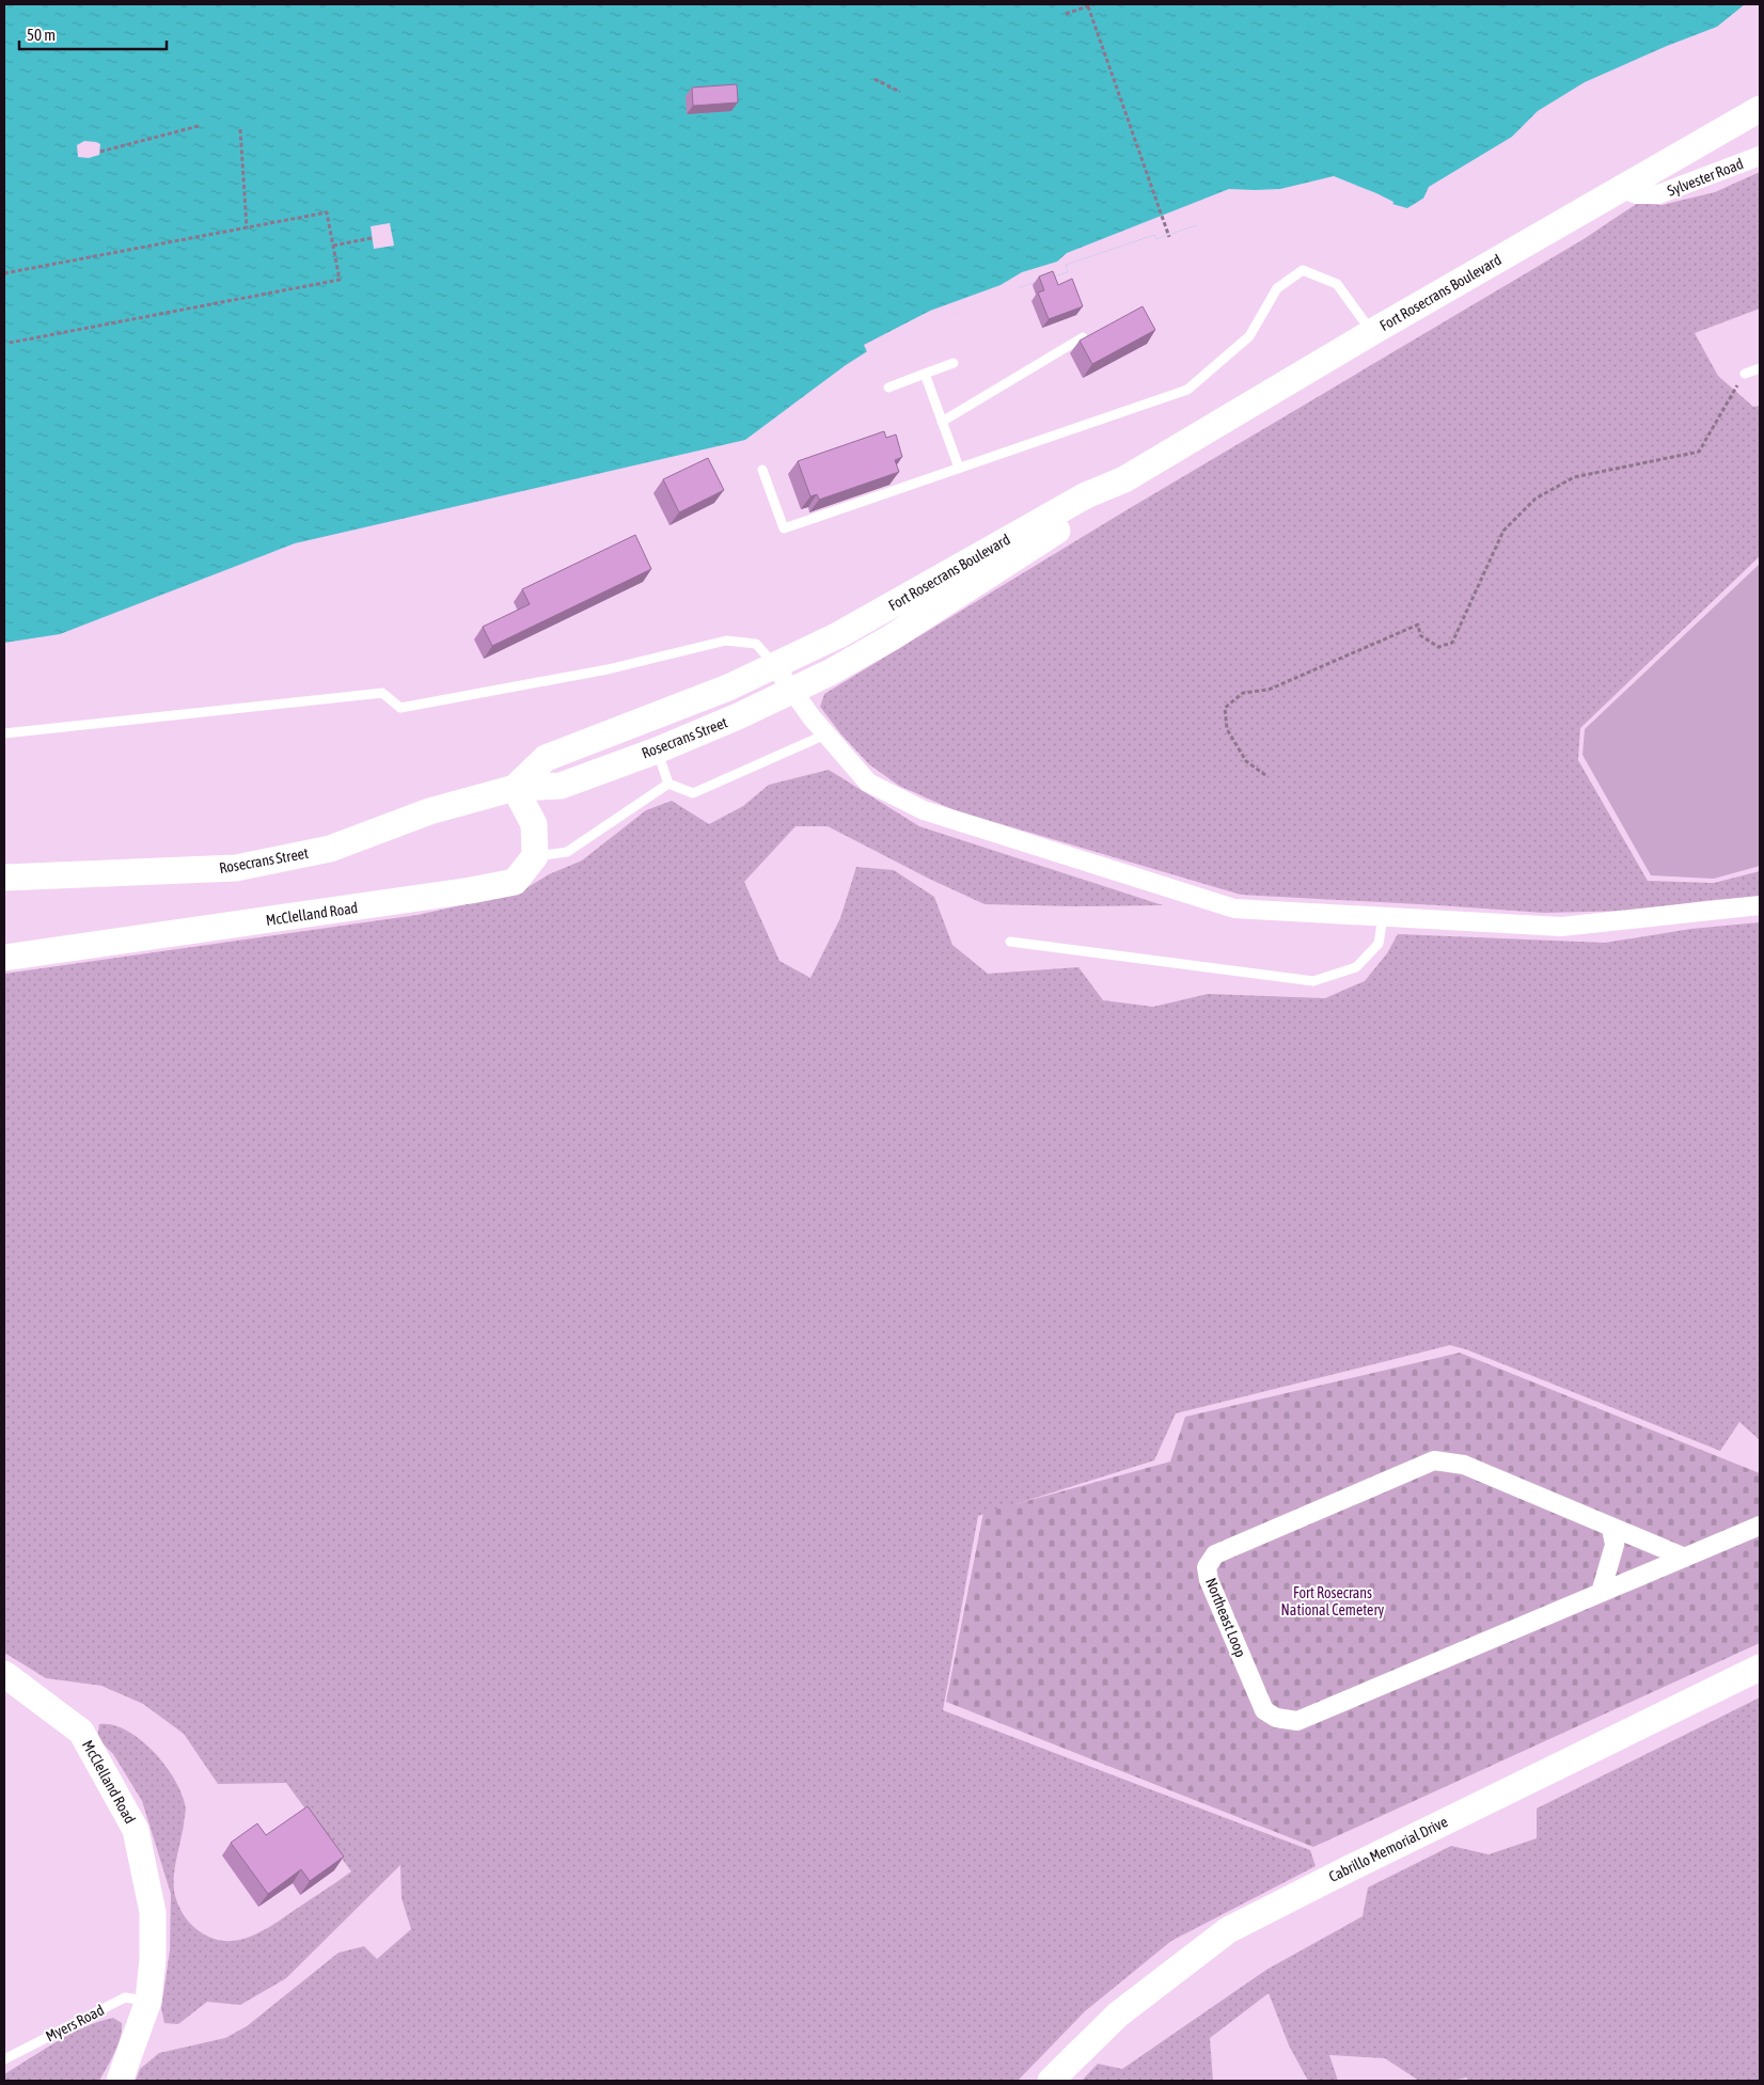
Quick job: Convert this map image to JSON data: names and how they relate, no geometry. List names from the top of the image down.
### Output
{
  "streets": {
    "street": [
      "Sylvester Road",
      "Fort Rosecrans Boulevard",
      "Rosecrans Street",
      "McClelland Road",
      "Northeast Loop",
      "Cabrillo Memorial Drive"
    ],
    "lane": ["Myers Road"]
  },
  "crossings": [
    ["Sylvester Road", "Fort Rosecrans Boulevard"],
    ["Fort Rosecrans Boulevard", "Rosecrans Street"],
    ["McClelland Road", "Myers Road"]
  ],
  "parks": ["Fort Rosecrans National Cemetery"],
  "scale_bar": "50 m"
}
